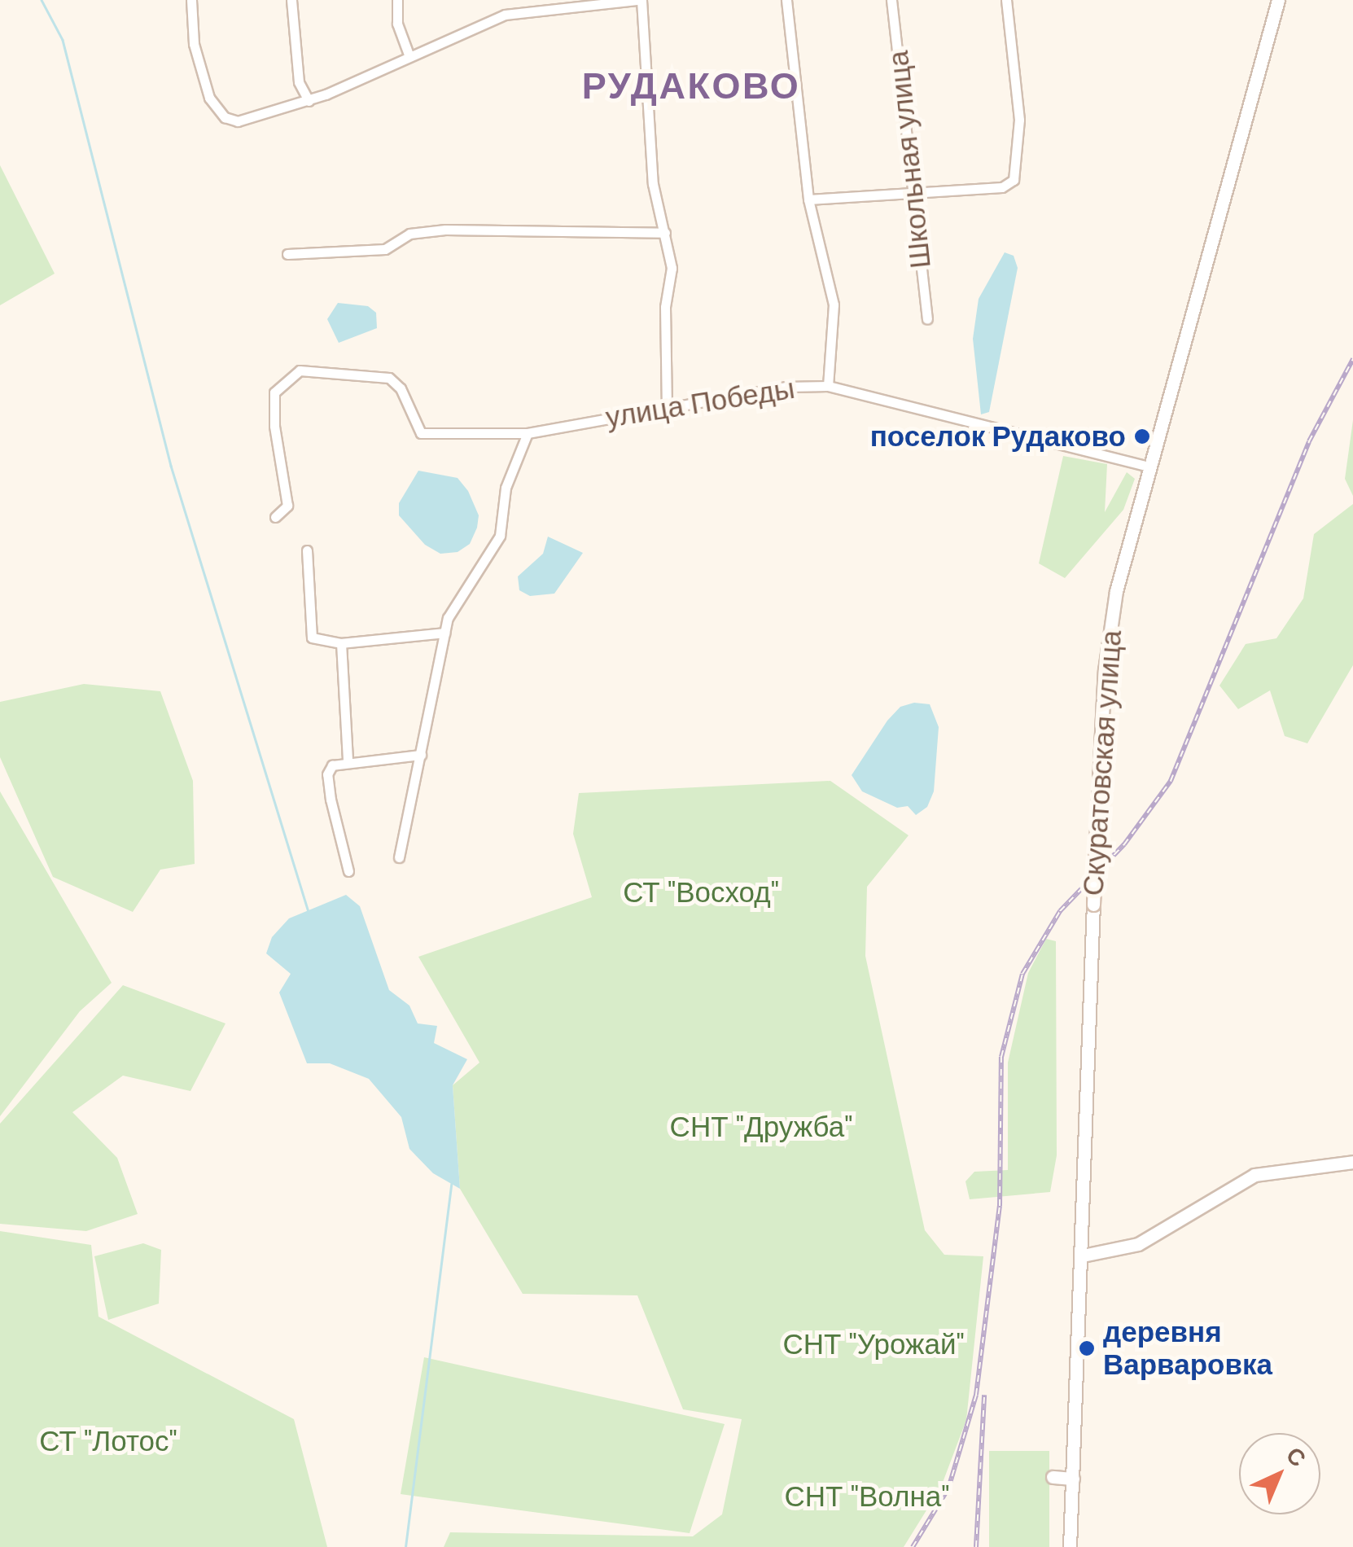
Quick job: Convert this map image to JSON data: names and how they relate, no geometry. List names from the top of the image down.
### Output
{
  "streets": {
    "street": ["Школьная улица", "улица Победы", "Скуратовская улица"]
  },
  "crossings": [
    ["улица Победы", "Скуратовская улица"]
  ],
  "districts": ["РУДАКОВО"],
  "parks": [
    "СТ \"Восход\"",
    "СНТ \"Дружба\"",
    "СНТ \"Урожай\"",
    "СТ \"Лотос\"",
    "СНТ \"Волна\""
  ],
  "places": ["поселок Рудаково", "деревня Варваровка"],
  "north": "top right"
}
